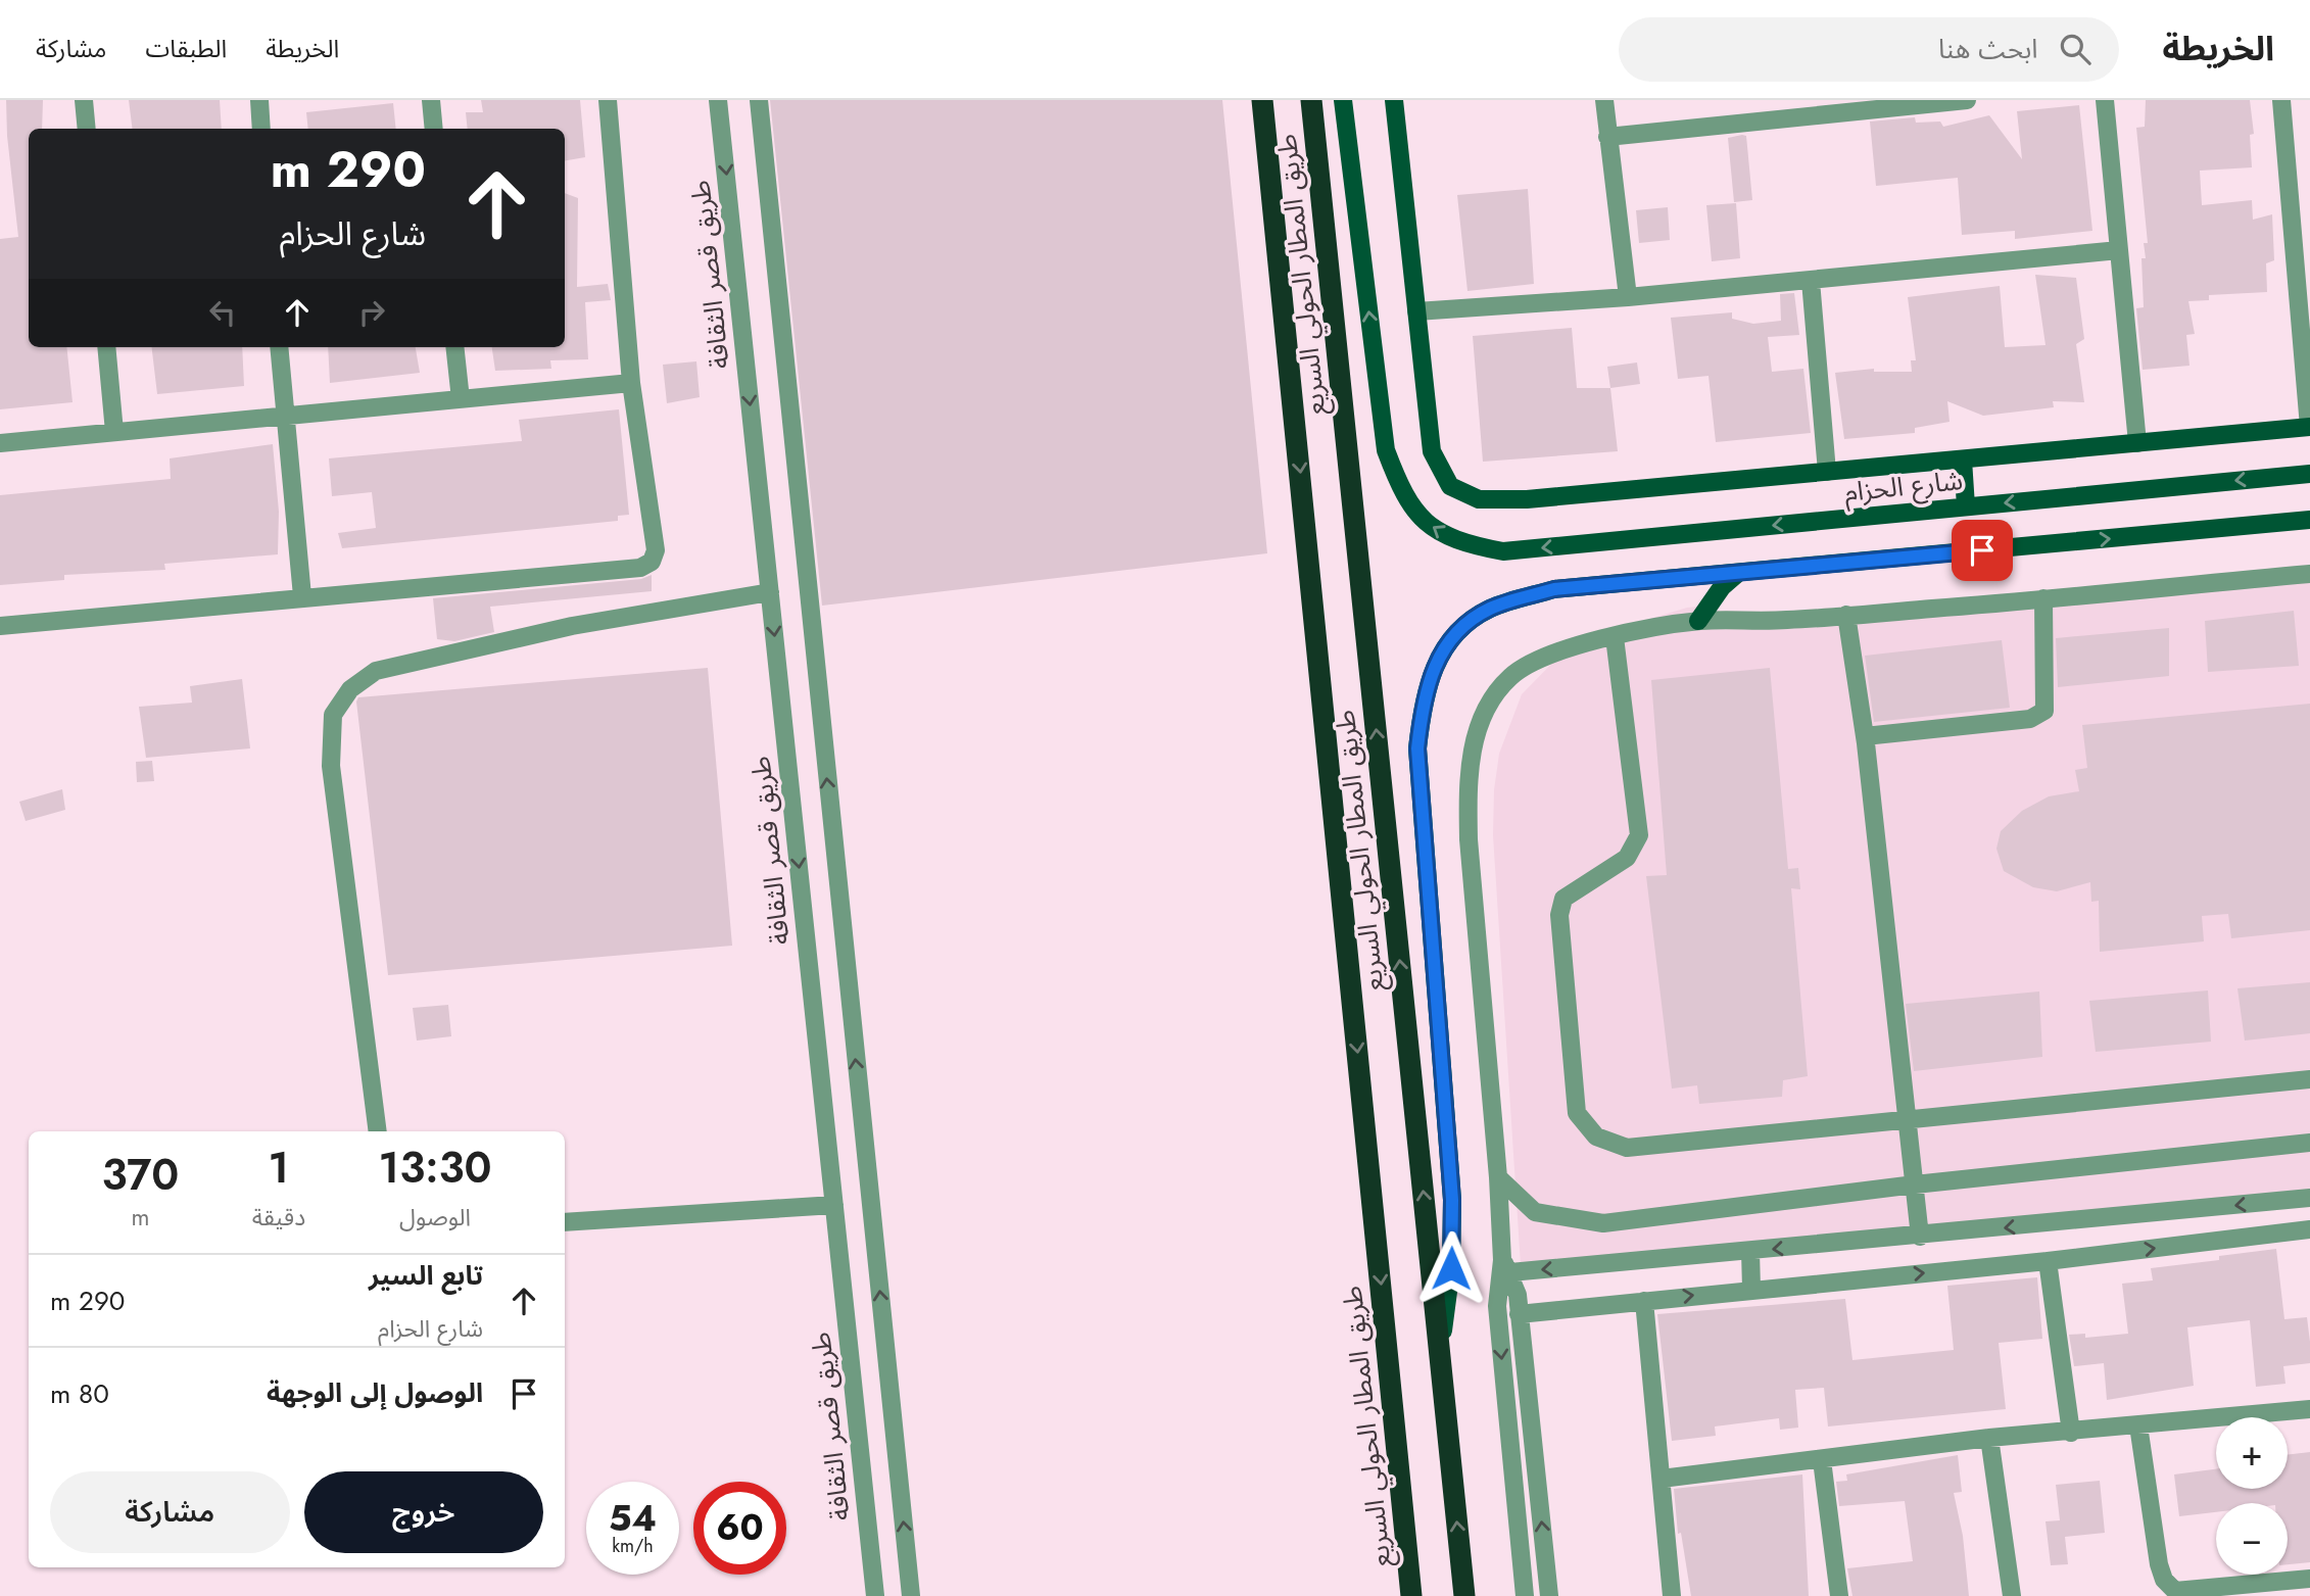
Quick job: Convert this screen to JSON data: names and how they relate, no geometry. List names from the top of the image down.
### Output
{
  "streets": {
    "highway": ["طريق المطار الحولي السريع"],
    "main road": ["شارع الحزام"],
    "street": ["طريق قصر الثقافة"]
  },
  "page": {
    "header": "الخريطة",
    "search": "ابحث هنا",
    "nav": ["الخريطة", "الطبقات", "مشاركة"],
    "turn": ["290 m", "شارع الحزام"],
    "eta": [
      "13:30",
      "الوصول",
      "1",
      "دقيقة",
      "370",
      "m"
    ],
    "list": [
      {
        "name": "تابع السير",
        "note": "شارع الحزام",
        "value": "290 m"
      },
      {
        "name": "الوصول إلى الوجهة",
        "value": "80 m"
      }
    ],
    "map_buttons": ["+", "−"],
    "buttons": ["خروج", "مشاركة"],
    "speed": "54 km/h",
    "limit": "60"
  }
}
